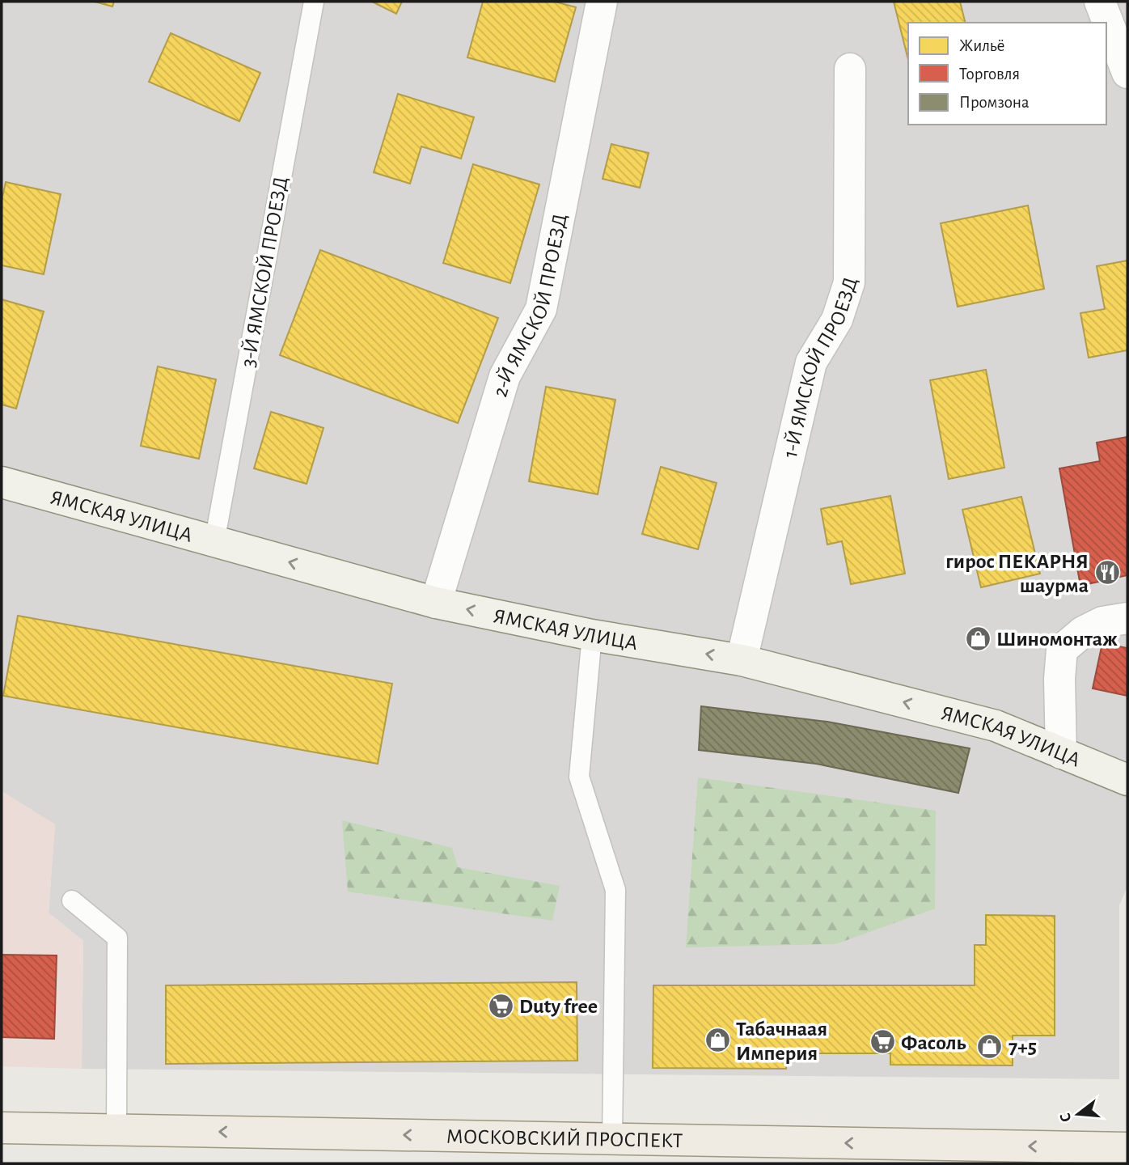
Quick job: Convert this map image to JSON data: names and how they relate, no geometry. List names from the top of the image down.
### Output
{
  "streets": {
    "main road": ["ЯМСКАЯ УЛИЦА", "МОСКОВСКИЙ ПРОСПЕКТ"],
    "street": ["2-Й ЯМСКОЙ ПРОЕЗД", "1-Й ЯМСКОЙ ПРОЕЗД"],
    "lane": ["3-Й ЯМСКОЙ ПРОЕЗД"]
  },
  "crossings": [
    ["3-Й ЯМСКОЙ ПРОЕЗД", "ЯМСКАЯ УЛИЦА"],
    ["2-Й ЯМСКОЙ ПРОЕЗД", "ЯМСКАЯ УЛИЦА"],
    ["1-Й ЯМСКОЙ ПРОЕЗД", "ЯМСКАЯ УЛИЦА"]
  ],
  "one_way": ["ЯМСКАЯ УЛИЦА", "МОСКОВСКИЙ ПРОСПЕКТ"],
  "places": {
    "restaurant": ["гирос ПЕКАРНЯ шаурма"],
    "shop": ["Шиномонтаж", "Табачнаая Империя", "7+5"],
    "supermarket": ["Duty free", "Фасоль"]
  },
  "legend": ["Жильё", "Торговля", "Промзона"],
  "north": "left"
}
